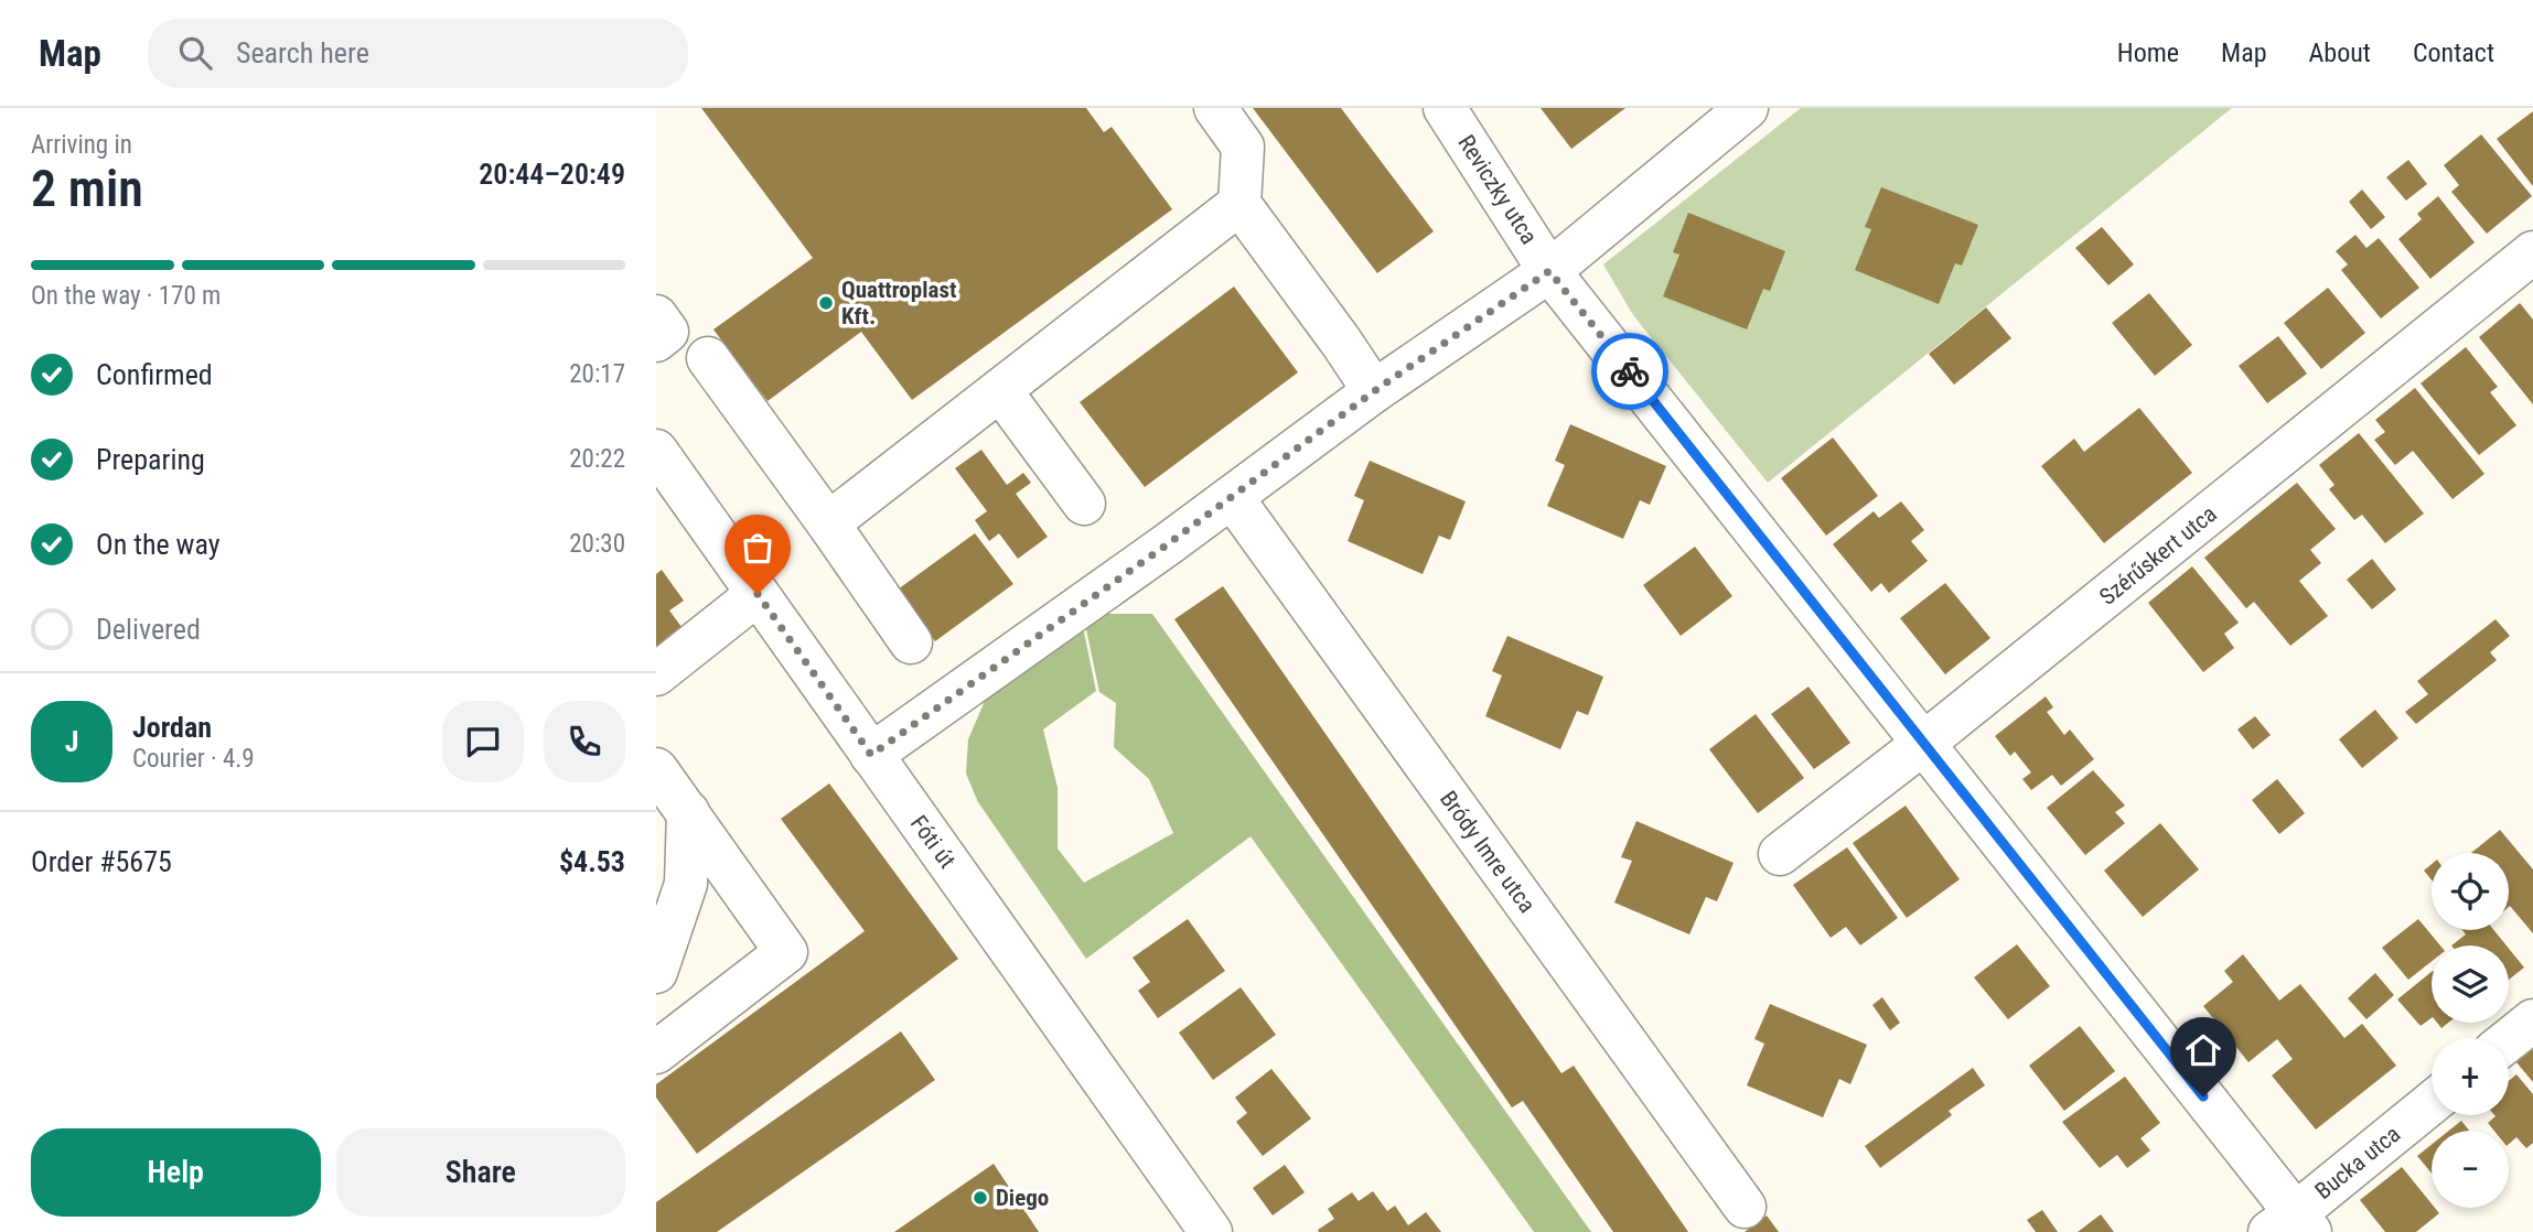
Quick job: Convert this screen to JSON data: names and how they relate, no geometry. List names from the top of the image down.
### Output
{
  "streets": {
    "street": [
      "Reviczky utca",
      "Szérűskert utca",
      "Fóti út",
      "Bródy Imre utca",
      "Bucka utca"
    ]
  },
  "crossings": [
    ["Reviczky utca", "Szérűskert utca"],
    ["Reviczky utca", "Bucka utca"]
  ],
  "places": ["Quattroplast Kft.", "Diego"],
  "page": {
    "header": "Map",
    "search": "Search here",
    "nav": [
      "Home",
      "Map",
      "About",
      "Contact"
    ],
    "heading": ["2 min", "Arriving in", "20:44–20:49"],
    "panel": [
      "Jordan",
      "Courier · 4.9",
      "Order #5675",
      "$4.53"
    ],
    "bar": "On the way · 170 m",
    "list": [
      ["Confirmed", "20:17"],
      ["Preparing", "20:22"],
      ["On the way", "20:30"],
      "Delivered"
    ],
    "round": "J",
    "map_buttons": ["+", "−"],
    "buttons": ["Help", "Share"]
  }
}
